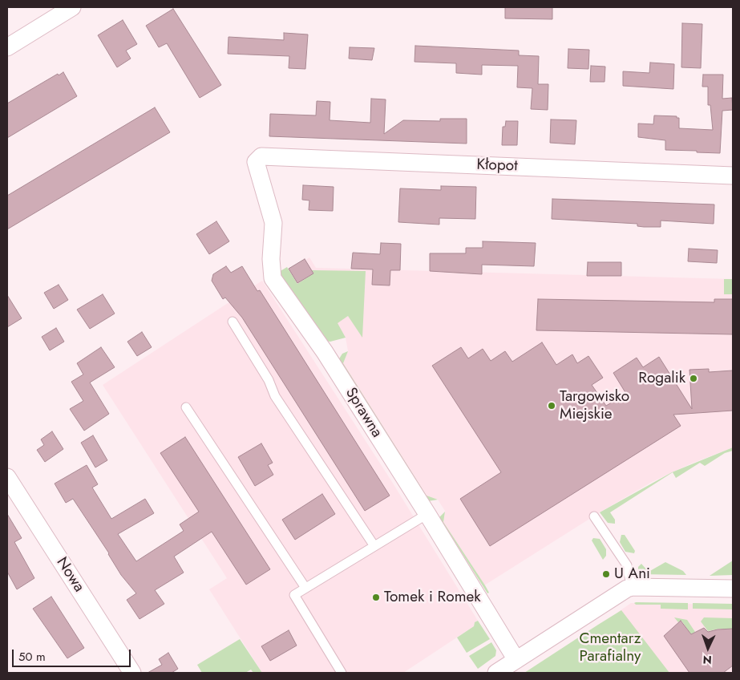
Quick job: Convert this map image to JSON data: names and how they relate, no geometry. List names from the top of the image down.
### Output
{
  "streets": {
    "street": ["Kłopot", "Sprawna", "Nowa"]
  },
  "crossings": [
    ["Kłopot", "Sprawna"]
  ],
  "parks": ["Cmentarz Parafialny"],
  "places": [
    "Rogalik",
    "Targowisko Miejskie",
    "U Ani",
    "Tomek i Romek"
  ],
  "scale_bar": "50 m",
  "north": "bottom"
}
